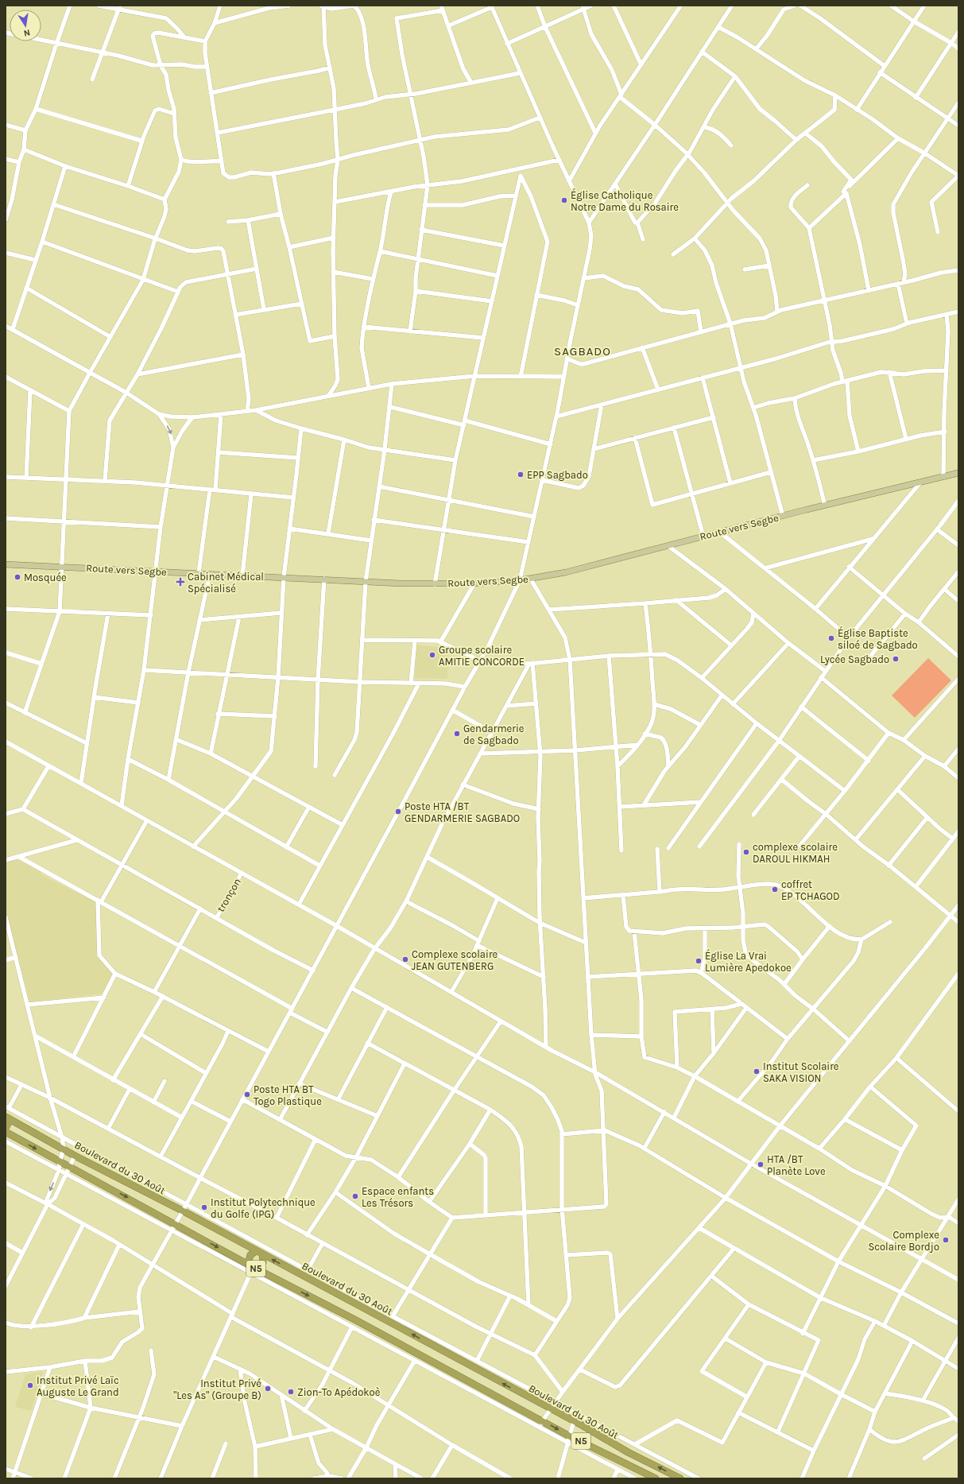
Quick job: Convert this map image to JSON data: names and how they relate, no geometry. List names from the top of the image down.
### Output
{
  "streets": {
    "highway": ["Boulevard du 30 Août", "N5"],
    "main road": ["Route vers Segbe"],
    "street": ["tronçon"]
  },
  "districts": ["SAGBADO"],
  "places": {
    "other": [
      "Église Catholique Notre Dame du Rosaire",
      "EPP Sagbado",
      "Mosquée",
      "Église Baptiste siloé de Sagbado",
      "Groupe scolaire AMITIE CONCORDE",
      "Lycée Sagbado",
      "Gendarmerie de Sagbado",
      "Poste HTA /BT GENDARMERIE SAGBADO",
      "complexe scolaire DAROUL HIKMAH",
      "coffret EP TCHAGOD",
      "Complexe scolaire JEAN GUTENBERG",
      "Église La Vrai Lumière Apedokoe",
      "Institut Scolaire SAKA VISION",
      "Poste HTA BT Togo Plastique",
      "HTA /BT Planète Love",
      "Espace enfants Les Trésors",
      "Institut Polytechnique du Golfe (IPG)",
      "Complexe Scolaire Bordjo",
      "Institut Privé Laïc Auguste Le Grand",
      "Institut Privé \"Les As\" (Groupe B)",
      "Zion-To Apédokoè"
    ],
    "health": ["Cabinet Médical Spécialisé"]
  },
  "north": "bottom"
}
